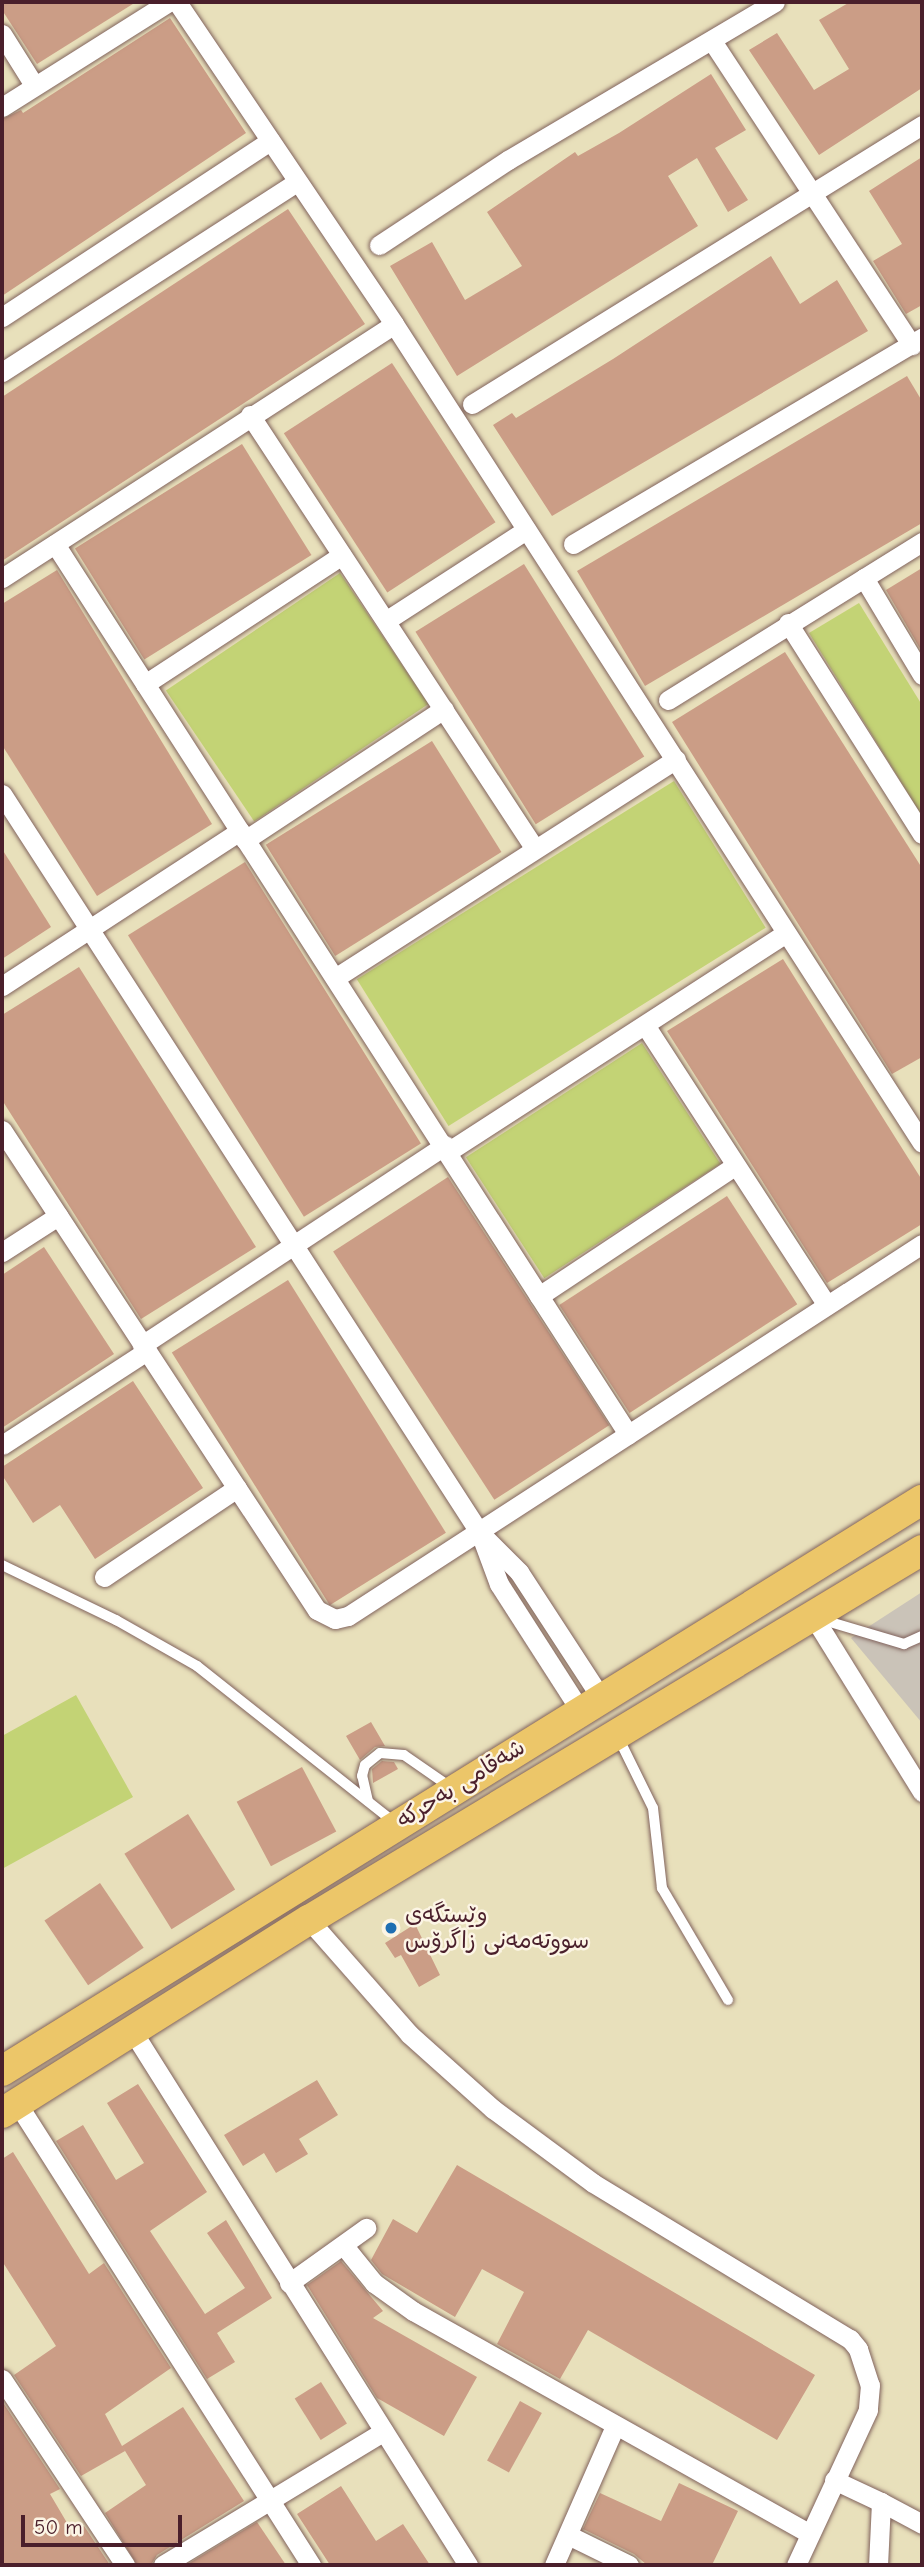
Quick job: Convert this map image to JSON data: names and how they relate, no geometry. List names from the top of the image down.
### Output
{
  "streets": {
    "main road": ["شەقامی بەحرکە"]
  },
  "places": ["وێستگەی سووتەمەنی زاگرۆس"],
  "scale_bar": "50 m"
}
